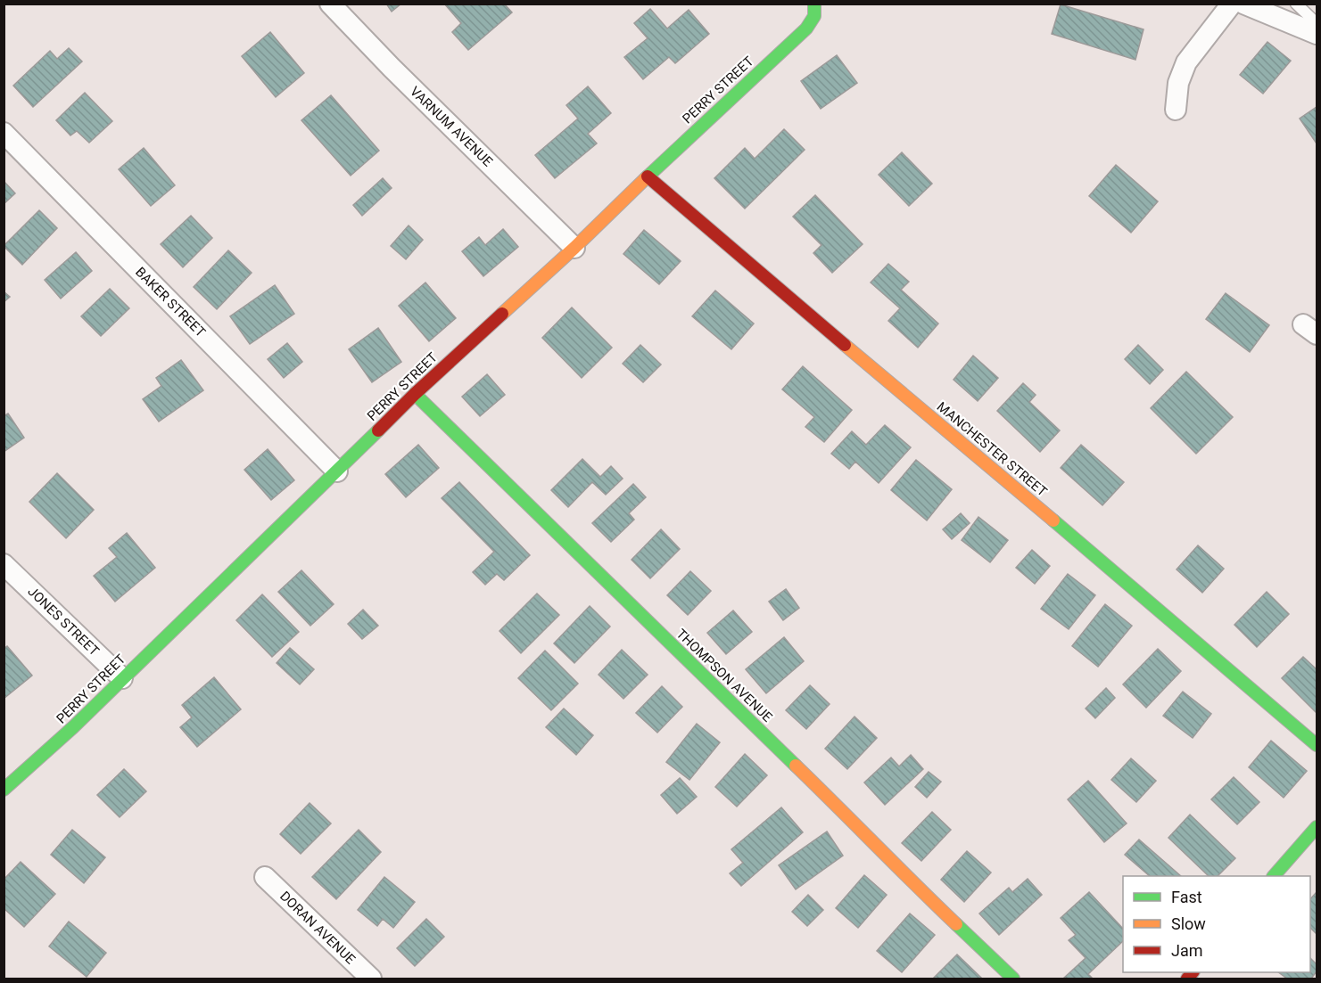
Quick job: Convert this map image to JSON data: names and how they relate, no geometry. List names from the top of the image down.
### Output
{
  "streets": {
    "street": [
      "PERRY STREET",
      "VARNUM AVENUE",
      "BAKER STREET",
      "MANCHESTER STREET",
      "JONES STREET",
      "THOMPSON AVENUE",
      "DORAN AVENUE"
    ]
  },
  "crossings": [
    ["PERRY STREET", "VARNUM AVENUE"],
    ["PERRY STREET", "BAKER STREET"],
    ["PERRY STREET", "MANCHESTER STREET"],
    ["PERRY STREET", "JONES STREET"],
    ["PERRY STREET", "THOMPSON AVENUE"]
  ],
  "legend": ["Fast", "Slow", "Jam"]
}
